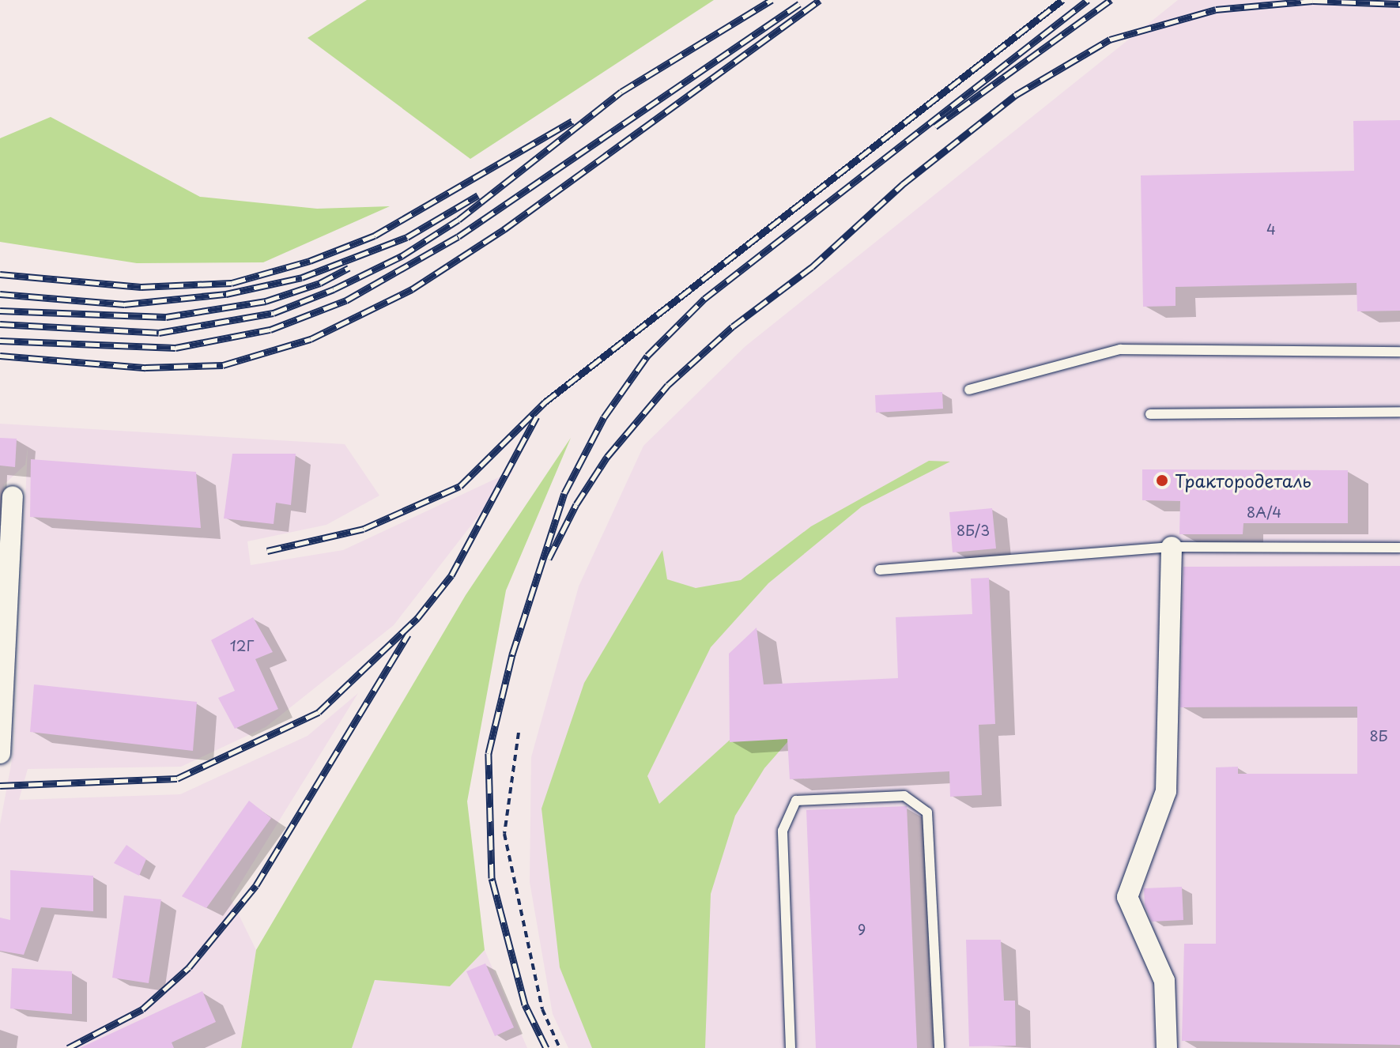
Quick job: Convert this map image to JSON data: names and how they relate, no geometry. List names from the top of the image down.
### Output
{
  "places": ["Трактородеталь"],
  "house_numbers": [
    "4",
    "8А/4",
    "8Б/3",
    "12Г",
    "8Б",
    "9"
  ]
}
